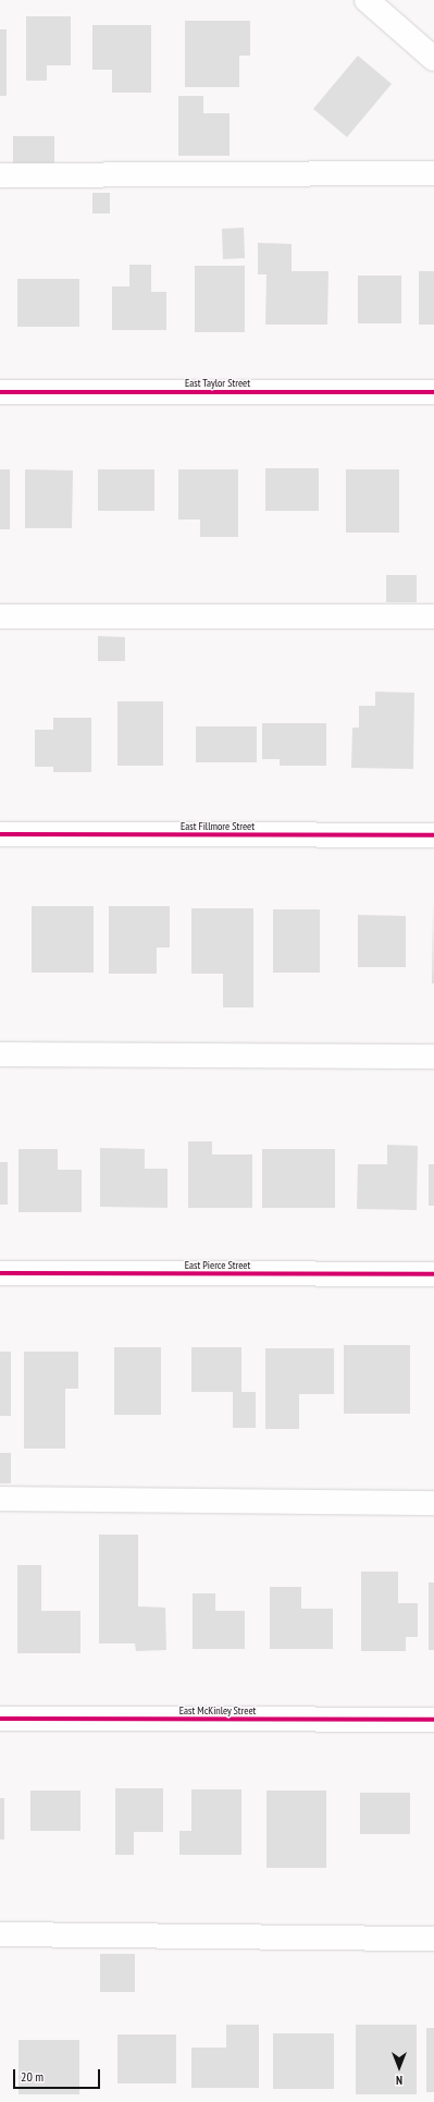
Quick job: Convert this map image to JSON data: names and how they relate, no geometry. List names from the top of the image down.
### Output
{
  "streets": {
    "street": [
      "East Taylor Street",
      "East Fillmore Street",
      "East Pierce Street",
      "East McKinley Street"
    ]
  },
  "scale_bar": "20 m",
  "north": "bottom"
}
